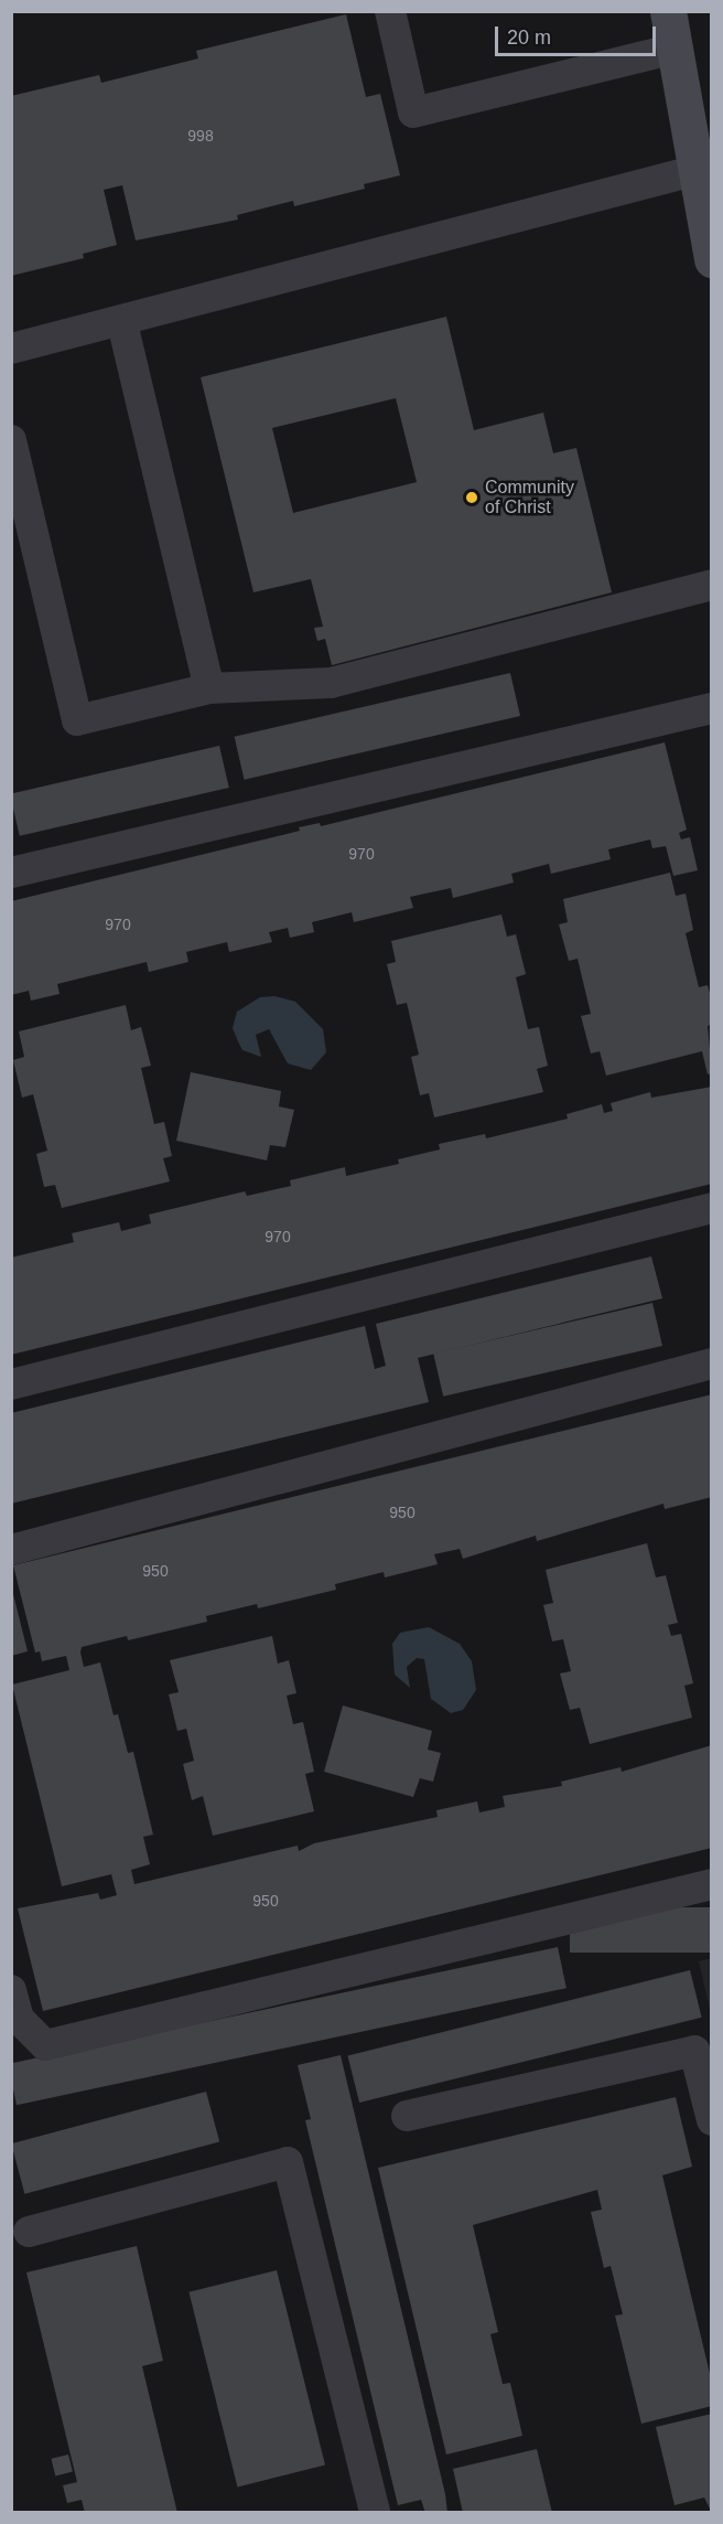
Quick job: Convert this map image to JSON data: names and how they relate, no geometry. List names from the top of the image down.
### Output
{
  "places": ["Community of Christ"],
  "house_numbers": [
    "998",
    "970",
    "970",
    "970",
    "950",
    "950",
    "950"
  ],
  "scale_bar": "20 m"
}
